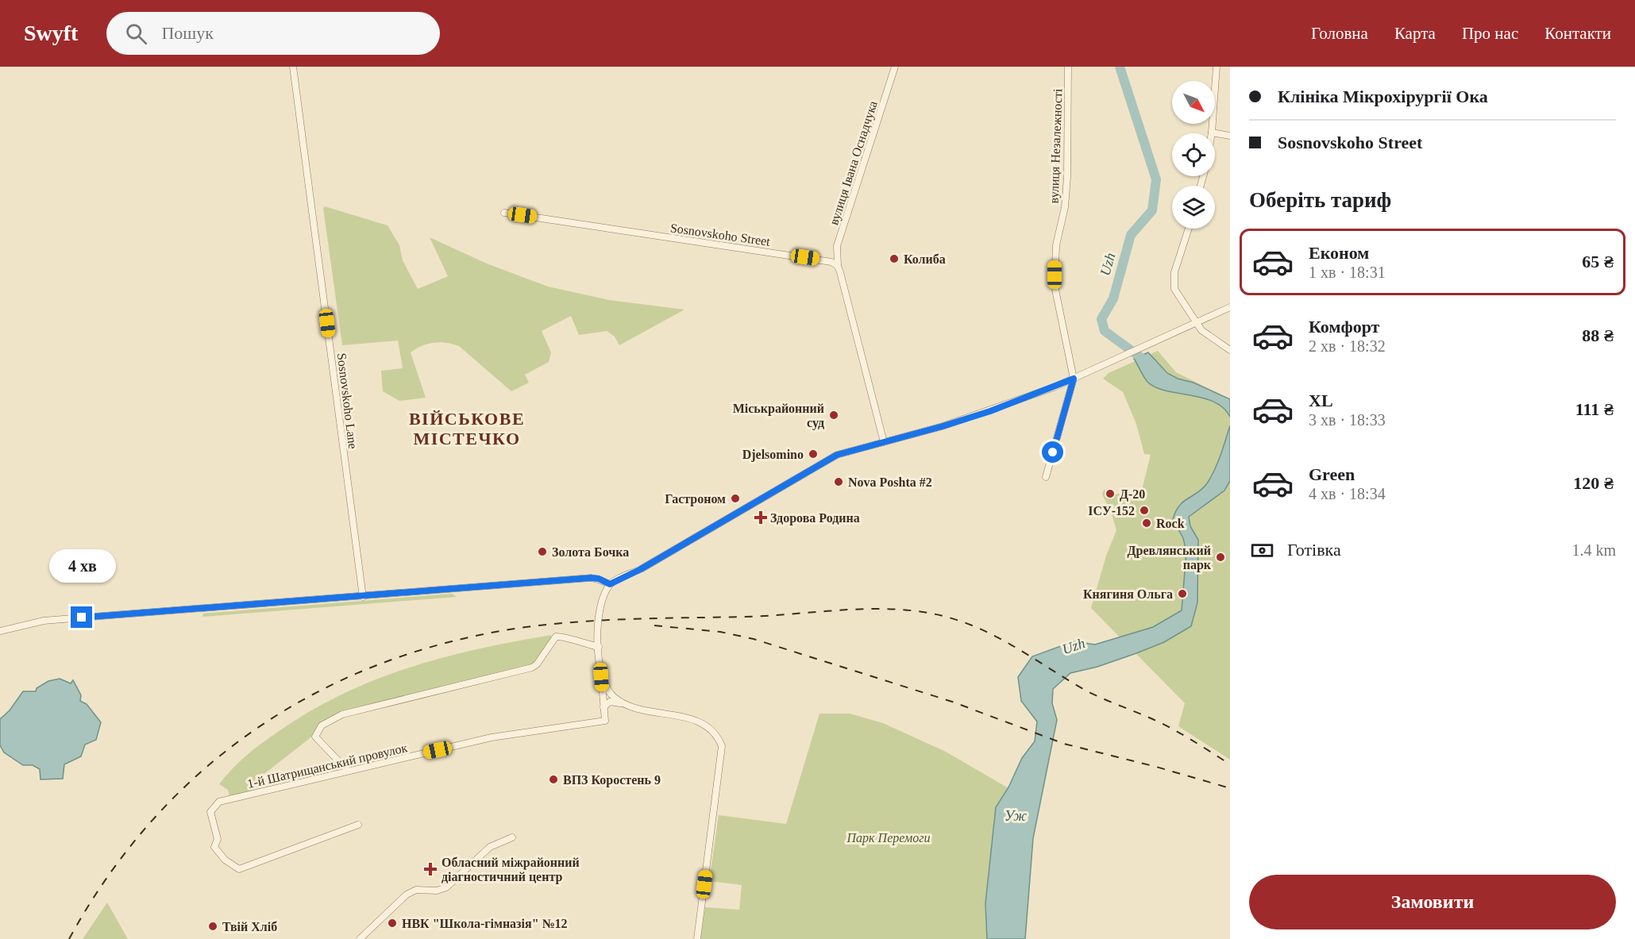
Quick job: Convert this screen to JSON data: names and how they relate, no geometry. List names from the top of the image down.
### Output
{
  "streets": {
    "street": [
      "вулиця Незалежності",
      "вулиця Івана Оснадчука",
      "Sosnovskoho Street",
      "Sosnovskoho Lane",
      "1-й Шатрищанський провулок"
    ]
  },
  "crossings": [
    ["вулиця Івана Оснадчука", "Sosnovskoho Street"]
  ],
  "districts": ["ВІЙСЬКОВЕ МІСТЕЧКО"],
  "water": ["Uzh", "Уж"],
  "parks": ["Парк Перемоги"],
  "places": {
    "other": [
      "Колиба",
      "Міськрайонний суд",
      "Djelsomino",
      "Nova Poshta #2",
      "Д-20",
      "Гастроном",
      "ІСУ-152",
      "Rock",
      "Золота Бочка",
      "Древлянський парк",
      "Княгиня Ольга",
      "ВПЗ Коростень 9",
      "НВК \"Школа-гімназія\" №12",
      "Твій Хліб"
    ],
    "health": ["Здорова Родина", "Обласний міжрайонний діагностичний центр"]
  },
  "north": "bottom right",
  "page": {
    "header": "Swyft",
    "search": "Пошук",
    "nav": [
      "Головна",
      "Карта",
      "Про нас",
      "Контакти"
    ],
    "banner": ["Клініка Мікрохірургії Ока", "Sosnovskoho Street"],
    "heading": "Оберіть тариф",
    "list": [
      {
        "name": "Економ",
        "note": "1 хв · 18:31",
        "value": "65 ₴"
      },
      {
        "name": "Комфорт",
        "note": "2 хв · 18:32",
        "value": "88 ₴"
      },
      {
        "name": "XL",
        "note": "3 хв · 18:33",
        "value": "111 ₴"
      },
      {
        "name": "Green",
        "note": "4 хв · 18:34",
        "value": "120 ₴"
      }
    ],
    "pay": ["Готівка", "1.4 km"],
    "bubble": "4 хв",
    "buttons": "Замовити"
  }
}
